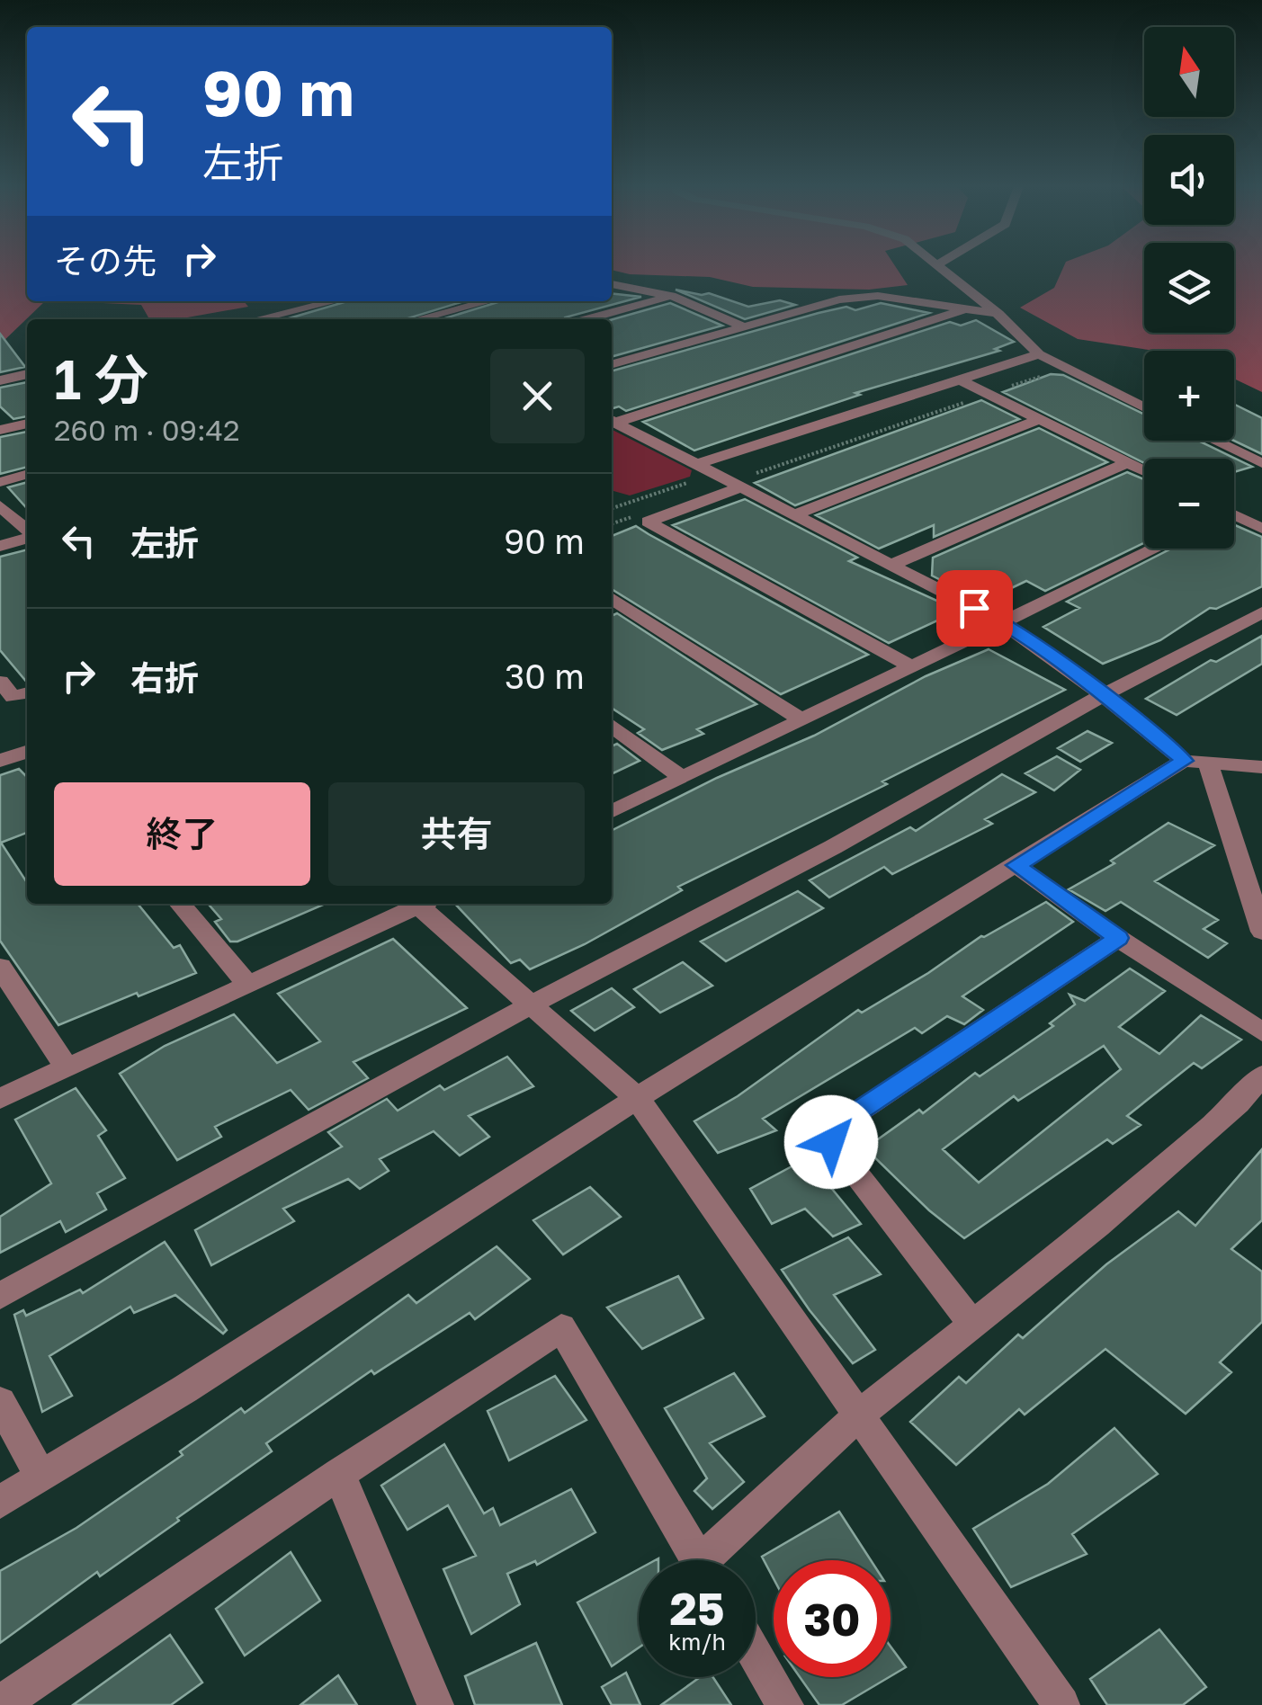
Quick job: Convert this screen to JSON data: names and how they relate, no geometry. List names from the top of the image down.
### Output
{
  "north": "top",
  "page": {
    "map_buttons": ["+", "−"],
    "turn": ["90 m", "左折"],
    "then": "その先",
    "heading": ["1 分", "260 m · 09:42"],
    "list": [
      {
        "name": "左折",
        "value": "90 m"
      },
      {
        "name": "右折",
        "value": "30 m"
      }
    ],
    "buttons": ["終了", "共有"],
    "speed": "25 km/h",
    "limit": "30"
  }
}
